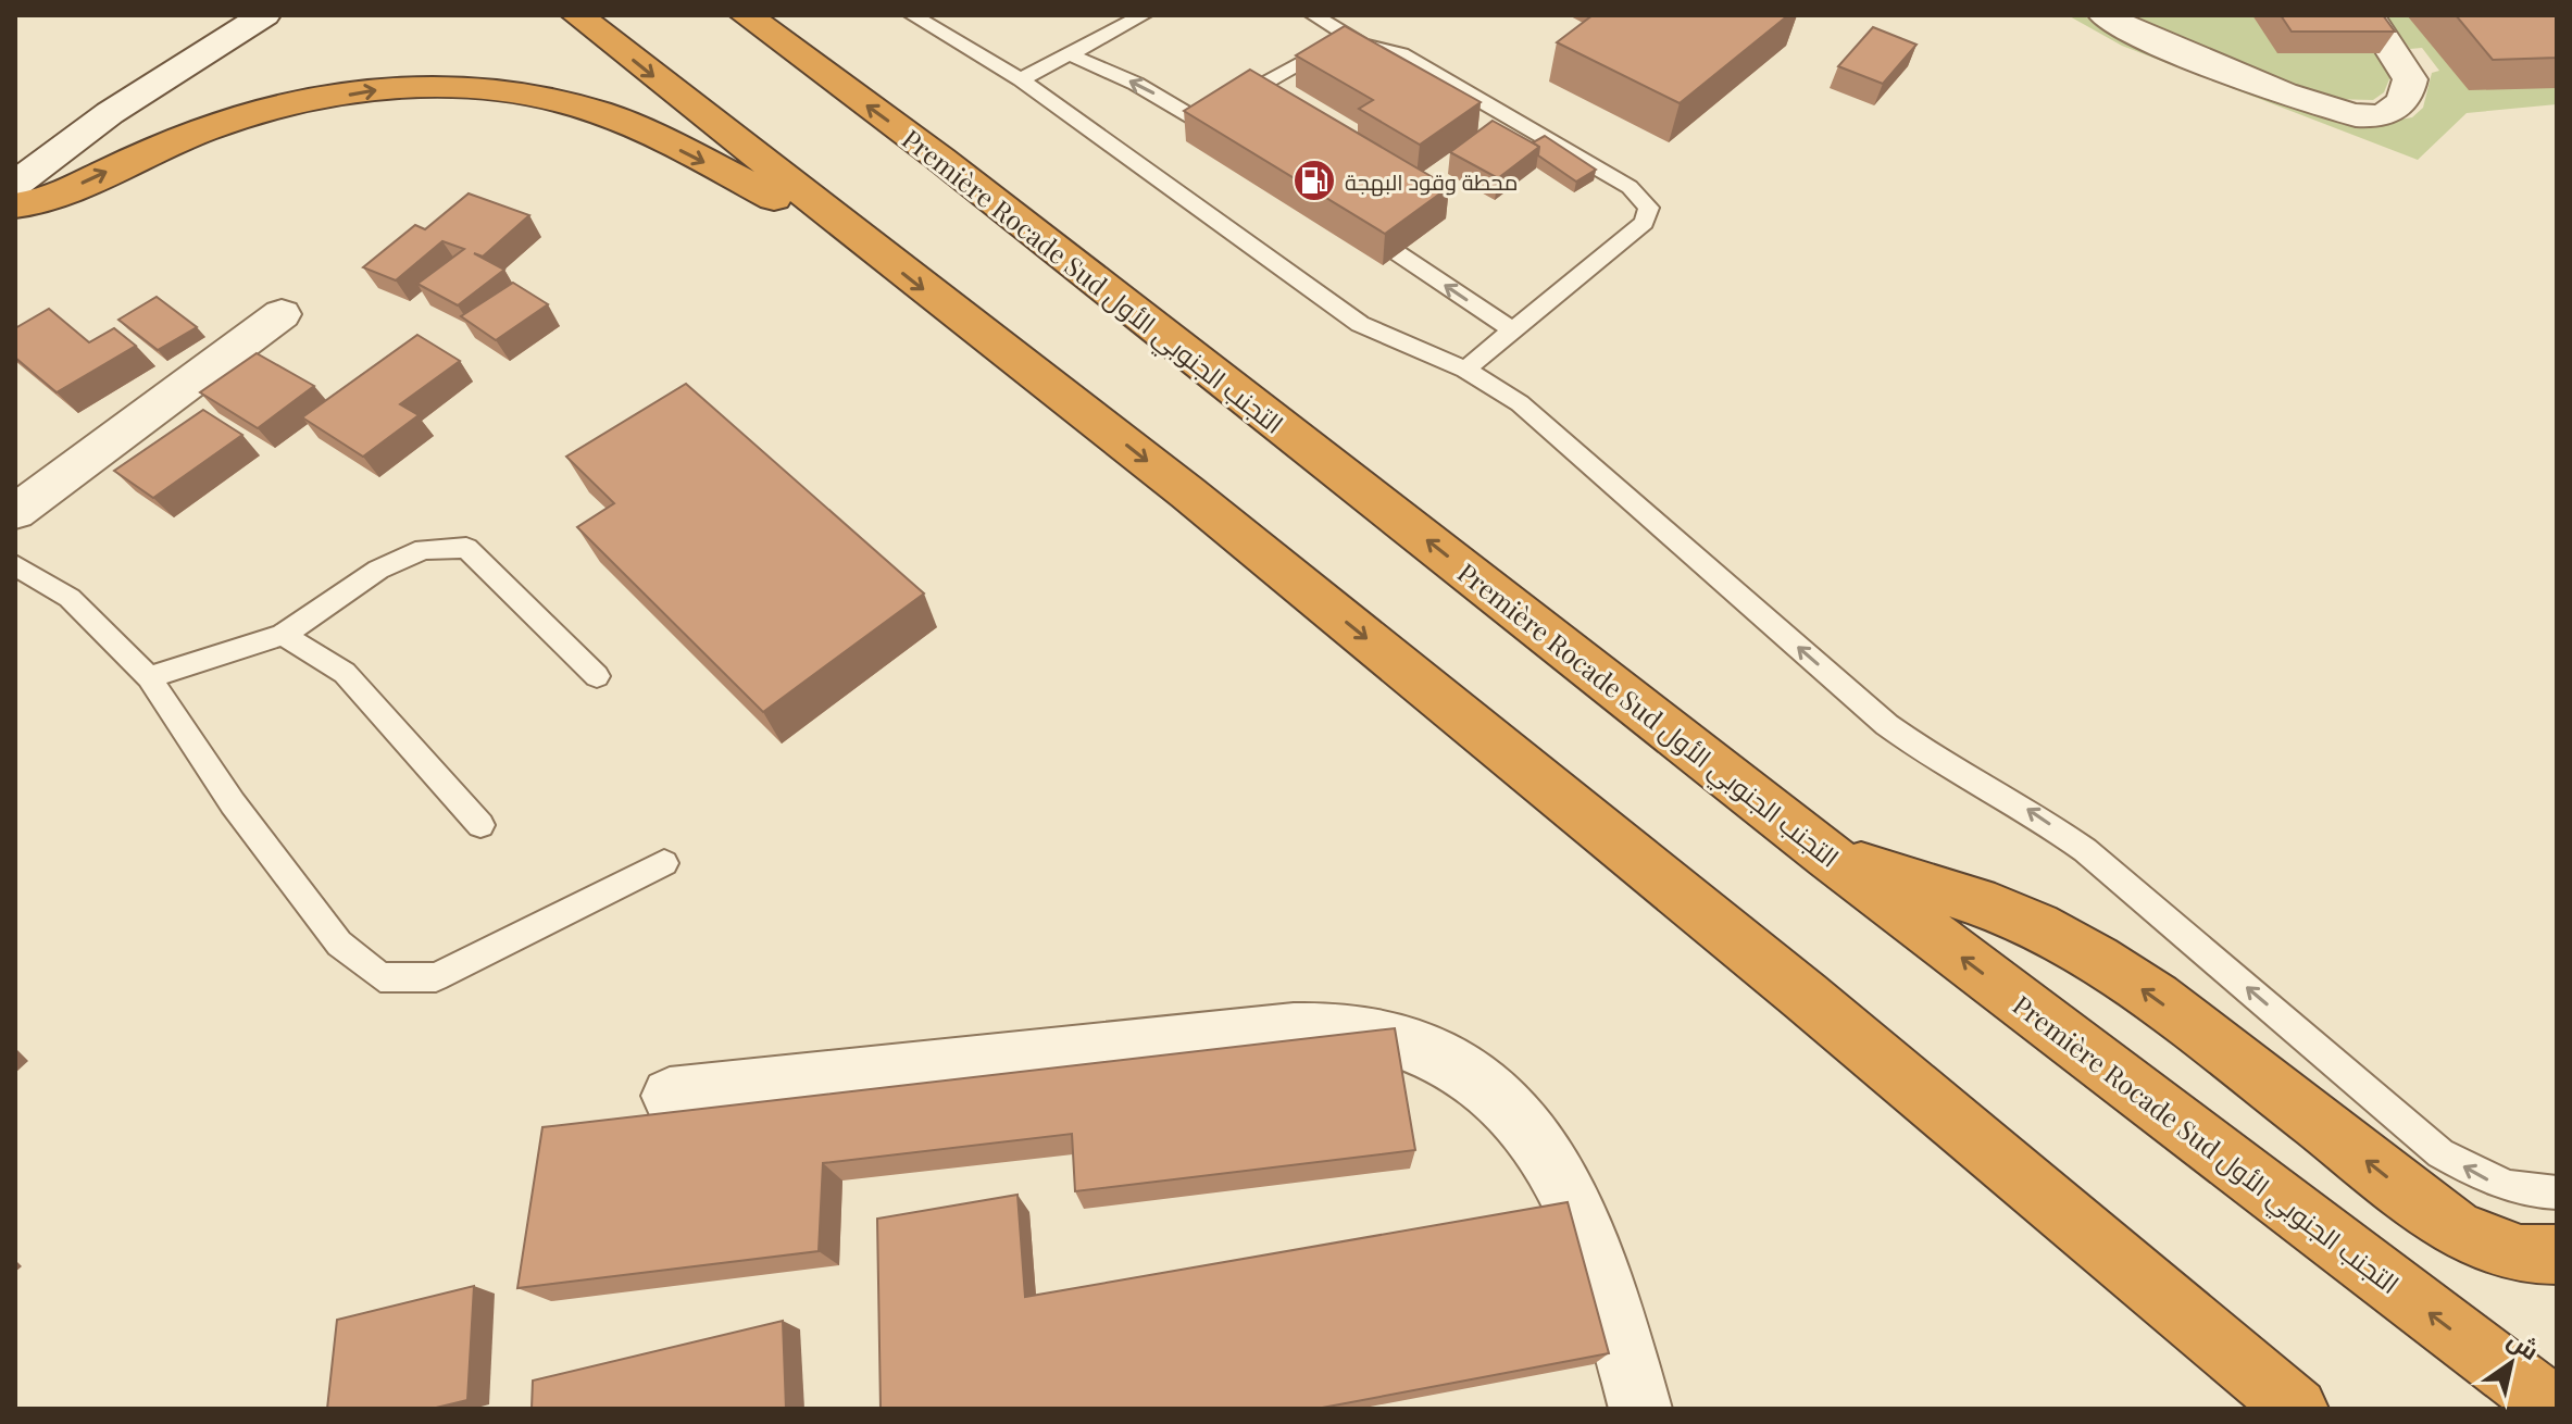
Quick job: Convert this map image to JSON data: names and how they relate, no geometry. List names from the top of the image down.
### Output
{
  "streets": {
    "highway": ["Première Rocade Sud التجنب الجنوبي الأول"]
  },
  "places": {
    "fuel station": ["محطة وقود البهجة"]
  },
  "north": "top right"
}
